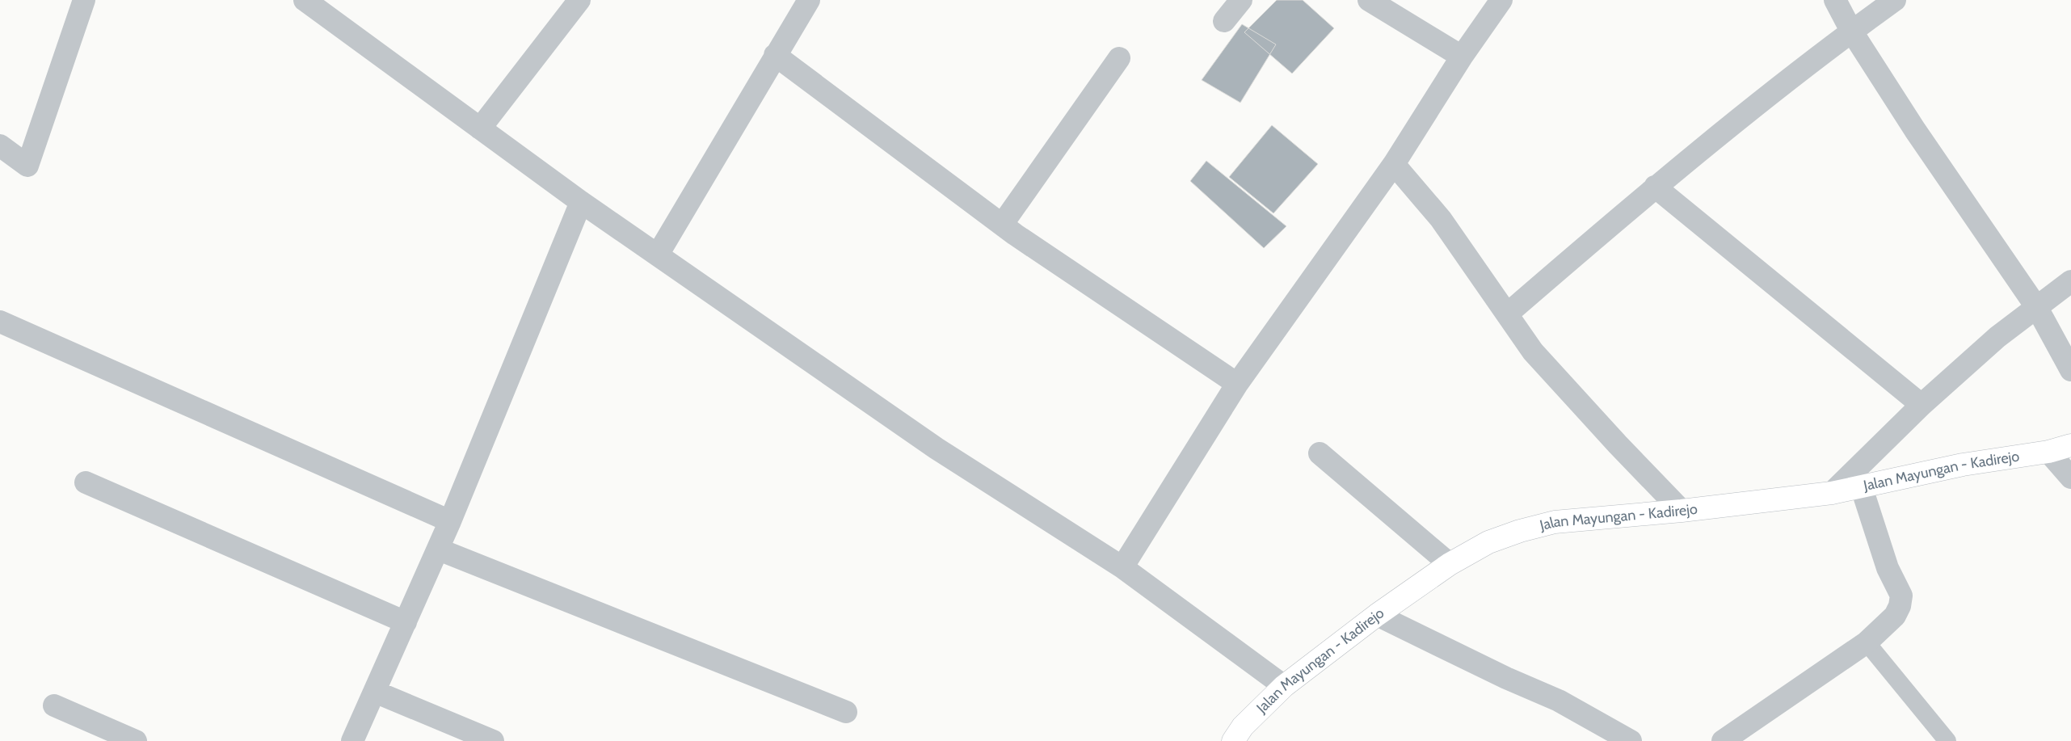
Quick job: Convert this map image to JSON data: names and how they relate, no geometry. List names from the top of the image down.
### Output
{
  "streets": {
    "main road": ["Jalan Mayungan - Kadirejo"]
  }
}
